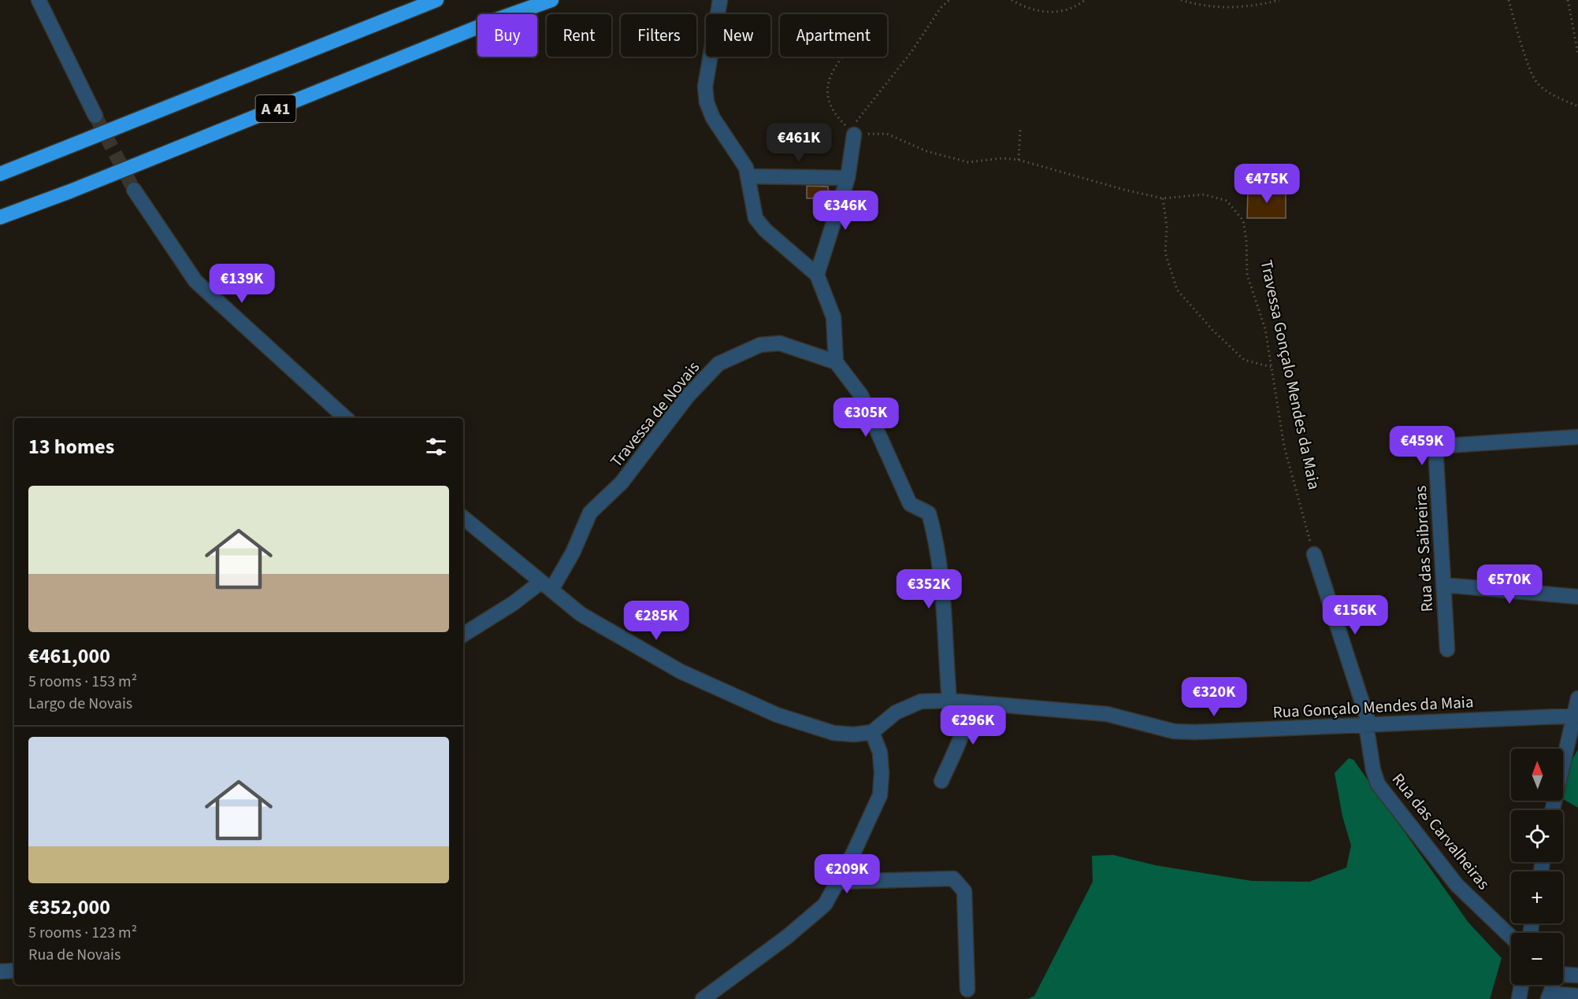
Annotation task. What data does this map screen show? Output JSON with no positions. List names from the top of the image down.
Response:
{
  "streets": {
    "highway": ["A 41"],
    "street": [
      "Travessa de Novais",
      "Rua das Saibreiras",
      "Rua Gonçalo Mendes da Maia",
      "Rua das Carvalheiras"
    ],
    "path": ["Travessa Gonçalo Mendes da Maia"]
  },
  "crossings": [
    ["Rua Gonçalo Mendes da Maia", "Rua das Carvalheiras"]
  ],
  "north": "top",
  "page": {
    "chip": [
      "Buy",
      "Rent",
      "Filters",
      "New",
      "Apartment"
    ],
    "price": [
      "€461K",
      "€475K",
      "€346K",
      "€139K",
      "€305K",
      "€459K",
      "€570K",
      "€352K",
      "€156K",
      "€285K",
      "€320K",
      "€296K",
      "€209K"
    ],
    "heading": "13 homes",
    "list": [
      {
        "name": "€461,000",
        "note": "5 rooms · 153 m² · Largo de Novais"
      },
      {
        "name": "€352,000",
        "note": "5 rooms · 123 m² · Rua de Novais"
      }
    ],
    "map_buttons": ["+", "−"]
  }
}
